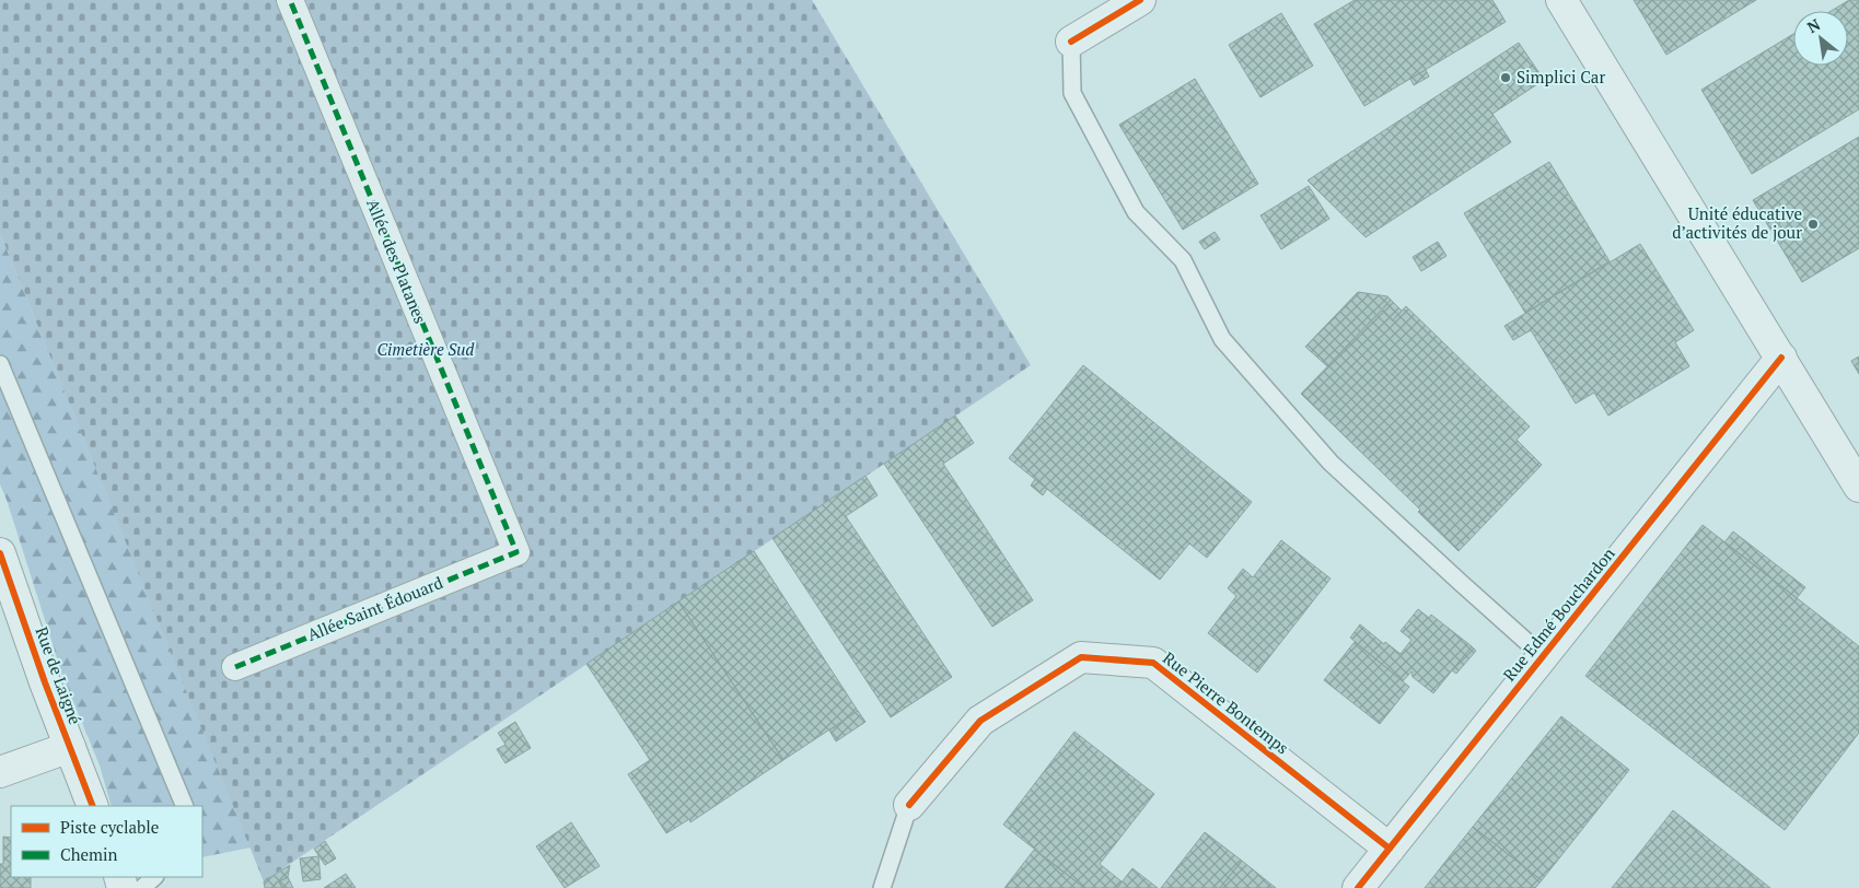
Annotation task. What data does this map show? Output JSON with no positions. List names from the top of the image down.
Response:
{
  "streets": {
    "street": [
      "Allée des Platanes",
      "Allée Saint Édouard",
      "Rue Edmé Bouchardon",
      "Rue de Laigné",
      "Rue Pierre Bontemps"
    ]
  },
  "crossings": [
    ["Allée des Platanes", "Allée Saint Édouard"],
    ["Rue Edmé Bouchardon", "Rue Pierre Bontemps"]
  ],
  "parks": ["Cimetière Sud"],
  "places": ["Simplici Car", "Unité éducative d’activités de jour"],
  "legend": ["Piste cyclable", "Chemin"],
  "north": "top left"
}
